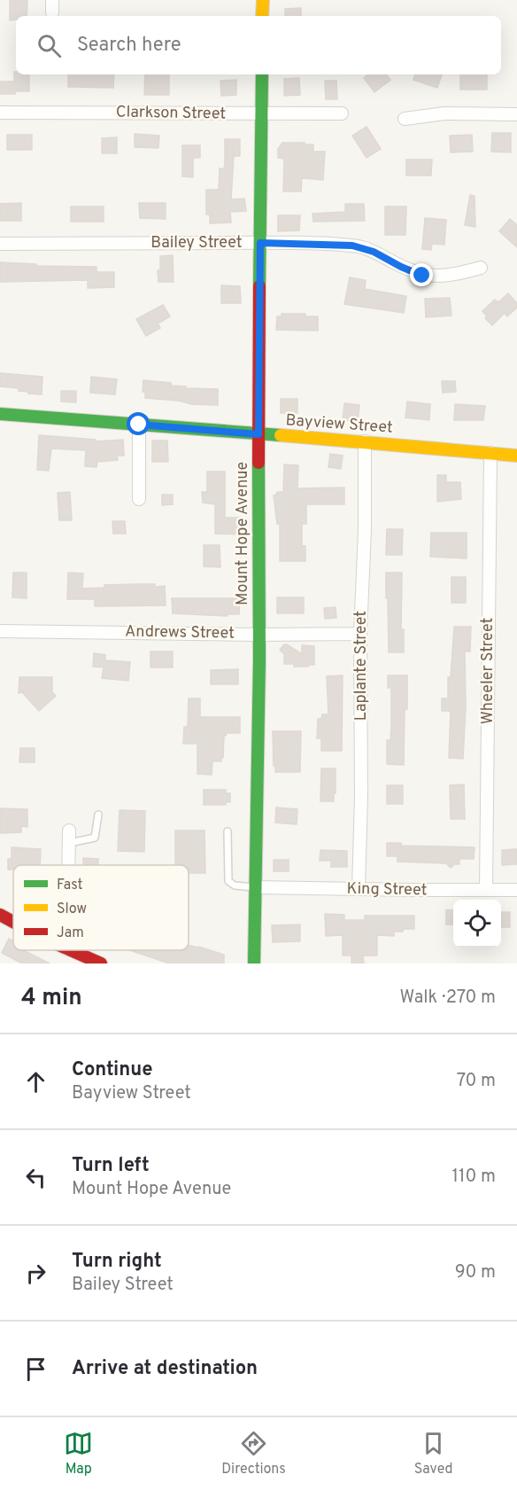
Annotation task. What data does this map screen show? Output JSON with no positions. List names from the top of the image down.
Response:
{
  "streets": {
    "main road": ["Bayview Street", "Mount Hope Avenue"],
    "street": [
      "Clarkson Street",
      "Bailey Street",
      "Andrews Street",
      "Laplante Street",
      "Wheeler Street",
      "King Street"
    ]
  },
  "crossings": [
    ["Clarkson Street", "Mount Hope Avenue"],
    ["Bailey Street", "Mount Hope Avenue"],
    ["Bayview Street", "Mount Hope Avenue"],
    ["Bayview Street", "Laplante Street"],
    ["Bayview Street", "Wheeler Street"],
    ["Mount Hope Avenue", "Andrews Street"],
    ["Mount Hope Avenue", "King Street"],
    ["Andrews Street", "Laplante Street"],
    ["Laplante Street", "King Street"],
    ["Wheeler Street", "King Street"]
  ],
  "legend": ["Fast", "Slow", "Jam"],
  "page": {
    "search": "Search here",
    "heading": ["4 min", "Walk · 270 m"],
    "list": [
      ["Continue", "Bayview Street", "70 m"],
      ["Turn left", "Mount Hope Avenue", "110 m"],
      ["Turn right", "Bailey Street", "90 m"],
      "Arrive at destination"
    ],
    "nav": ["Map", "Directions", "Saved"]
  }
}
